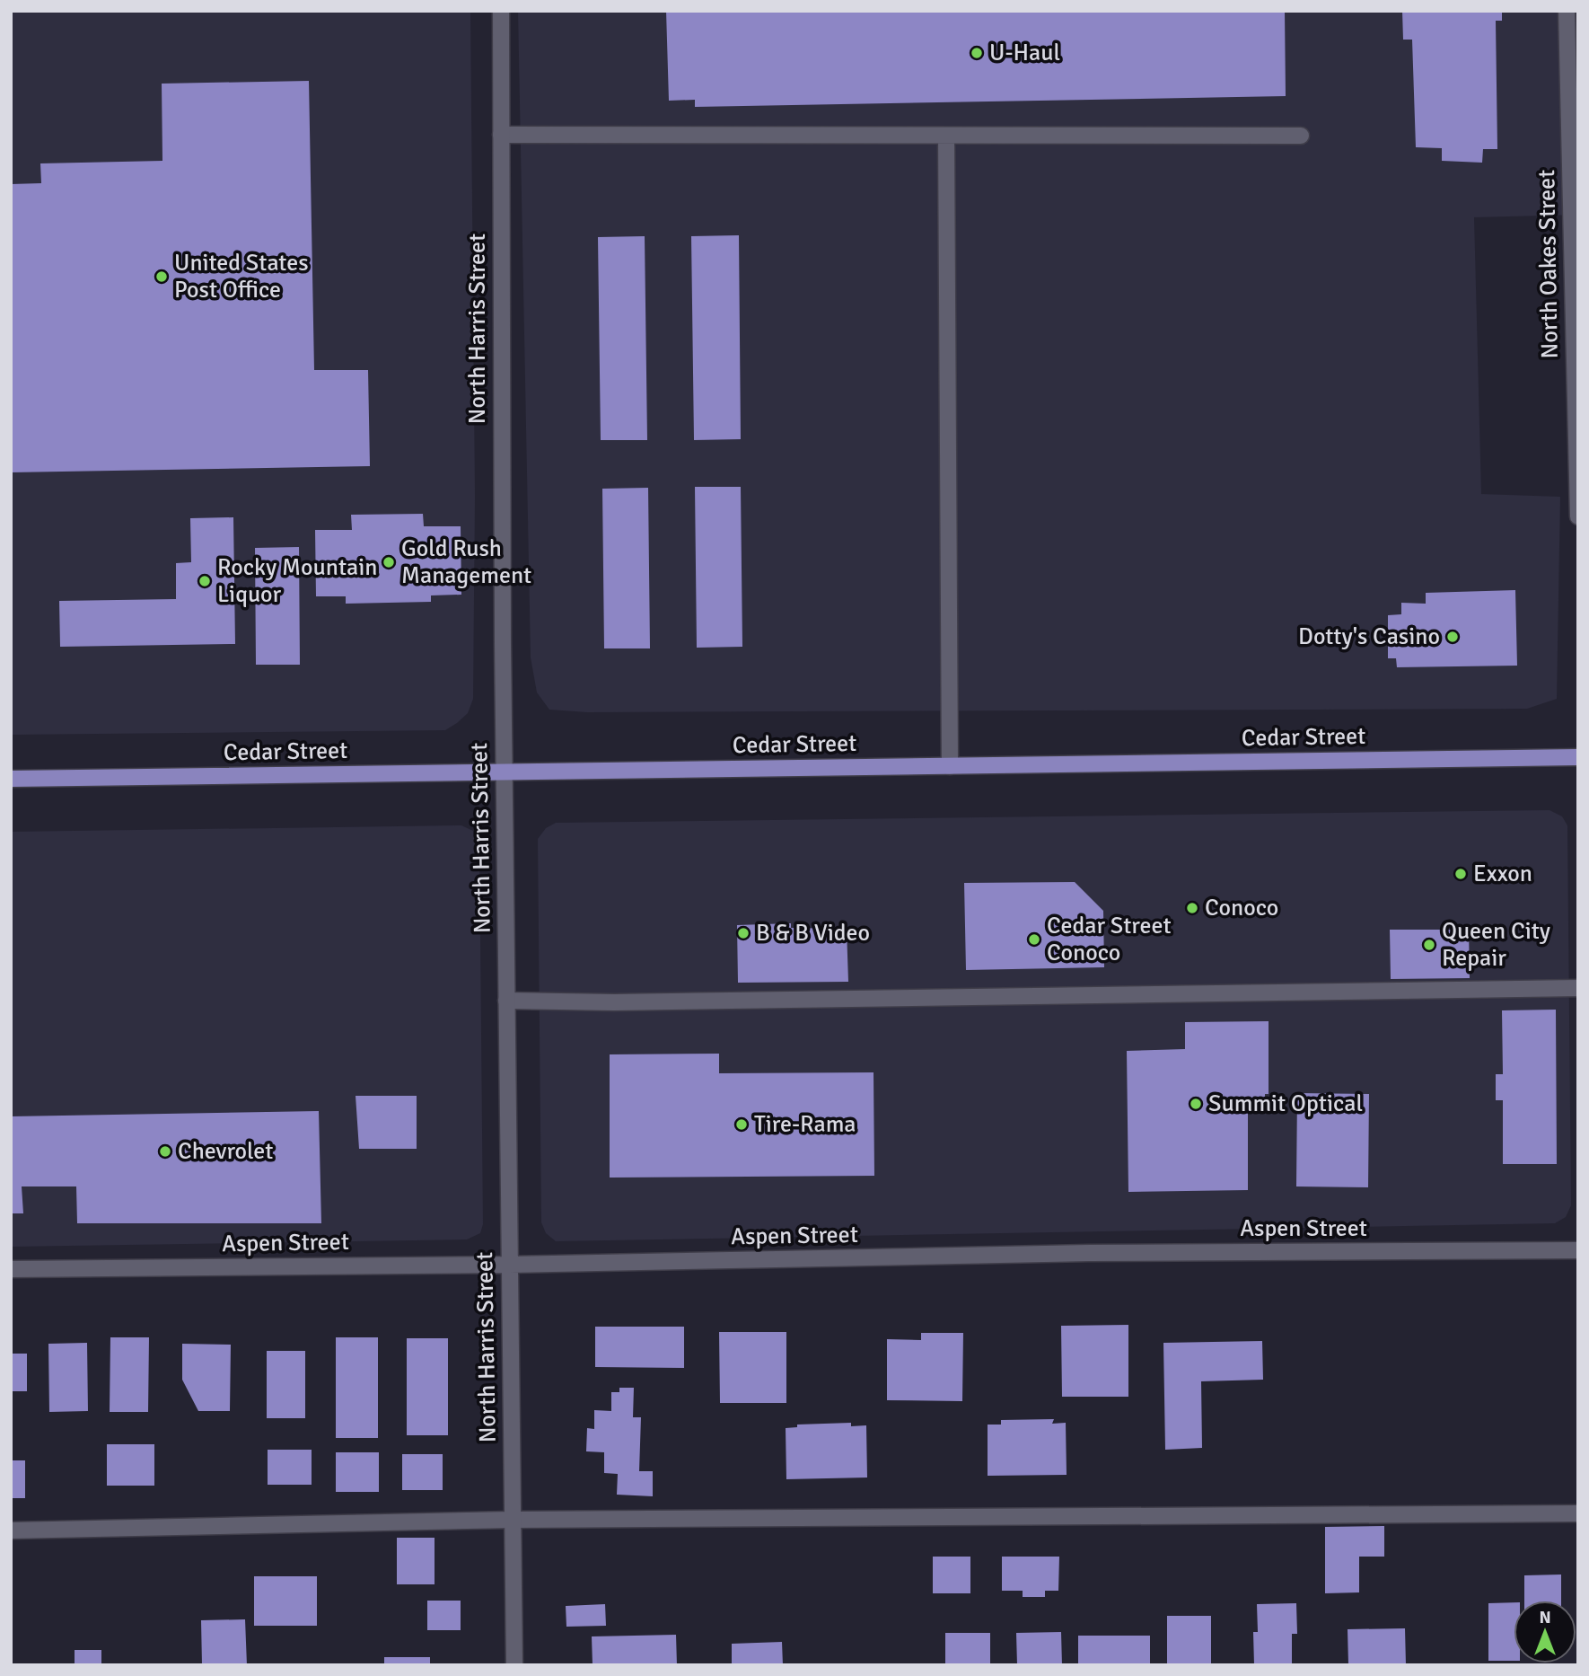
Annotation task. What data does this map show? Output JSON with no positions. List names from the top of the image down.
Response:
{
  "streets": {
    "main road": ["Cedar Street"],
    "street": ["North Oakes Street", "North Harris Street", "Aspen Street"]
  },
  "crossings": [
    ["North Harris Street", "Cedar Street"],
    ["North Harris Street", "Aspen Street"]
  ],
  "places": [
    "U-Haul",
    "United States Post Office",
    "Gold Rush Management",
    "Rocky Mountain Liquor",
    "Dotty's Casino",
    "Exxon",
    "Conoco",
    "B & B Video",
    "Cedar Street Conoco",
    "Queen City Repair",
    "Summit Optical",
    "Tire-Rama",
    "Chevrolet"
  ],
  "north": "top"
}
